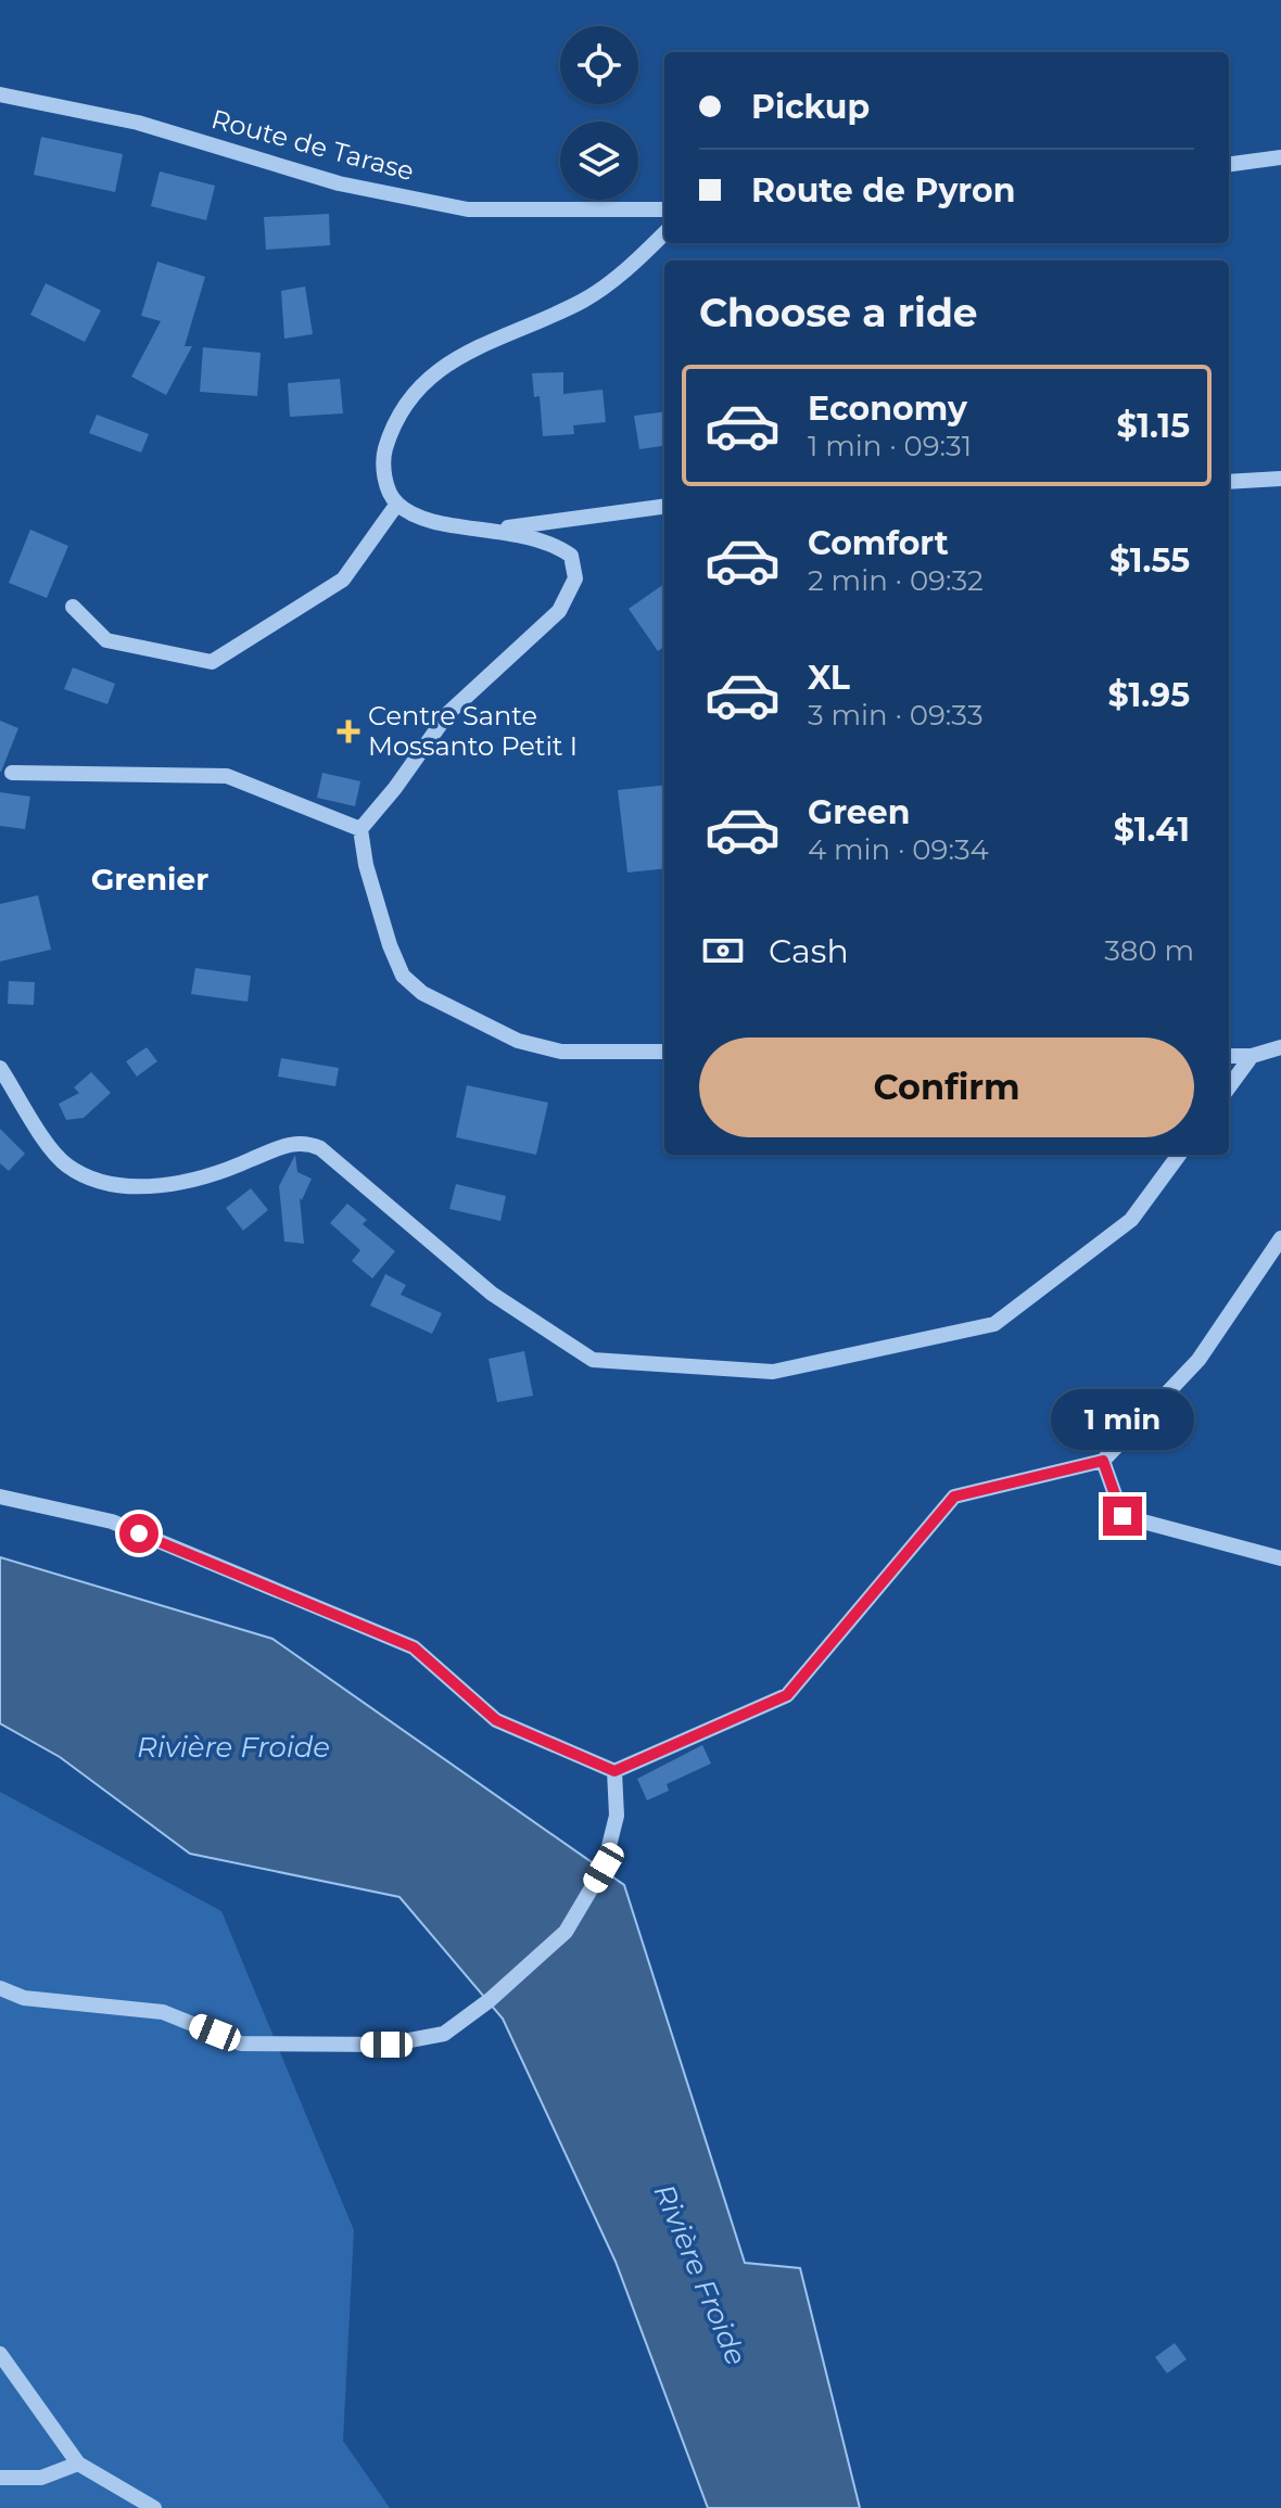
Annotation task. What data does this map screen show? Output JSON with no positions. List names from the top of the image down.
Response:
{
  "streets": {
    "street": ["Route de Tarase"]
  },
  "districts": ["Grenier"],
  "water": ["Rivière Froide"],
  "places": {
    "health": ["Centre Sante Mossanto Petit I"]
  },
  "page": {
    "banner": ["Pickup", "Route de Pyron"],
    "heading": "Choose a ride",
    "list": [
      {
        "name": "Economy",
        "note": "1 min · 09:31",
        "value": "$1.15"
      },
      {
        "name": "Comfort",
        "note": "2 min · 09:32",
        "value": "$1.55"
      },
      {
        "name": "XL",
        "note": "3 min · 09:33",
        "value": "$1.95"
      },
      {
        "name": "Green",
        "note": "4 min · 09:34",
        "value": "$1.41"
      }
    ],
    "pay": ["Cash", "380 m"],
    "buttons": "Confirm",
    "bubble": "1 min"
  }
}
